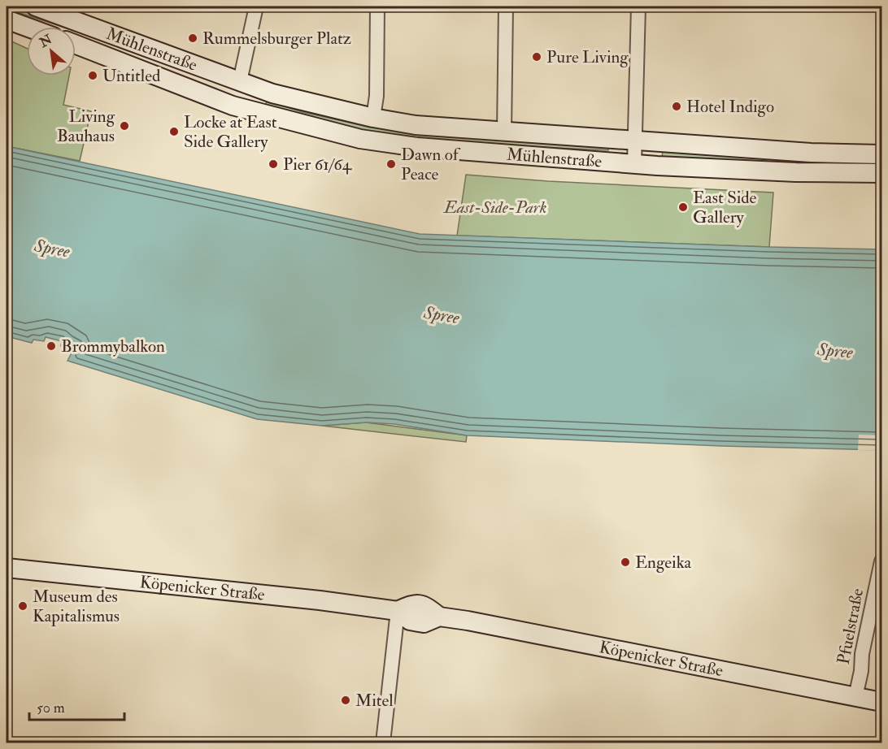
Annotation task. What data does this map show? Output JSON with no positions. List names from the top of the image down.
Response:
{
  "streets": {
    "main road": ["Mühlenstraße", "Köpenicker Straße"],
    "street": ["Pfuelstraße"]
  },
  "crossings": [
    ["Köpenicker Straße", "Pfuelstraße"]
  ],
  "water": ["Spree"],
  "parks": ["East-Side-Park"],
  "places": [
    "Rummelsburger Platz",
    "Pure Living",
    "Untitled",
    "Hotel Indigo",
    "Living Bauhaus",
    "Locke at East Side Gallery",
    "Pier 61/64",
    "Dawn of Peace",
    "East Side Gallery",
    "Brommybalkon",
    "Engeika",
    "Museum des Kapitalismus",
    "Mitel"
  ],
  "scale_bar": "50 m",
  "north": "top left"
}
